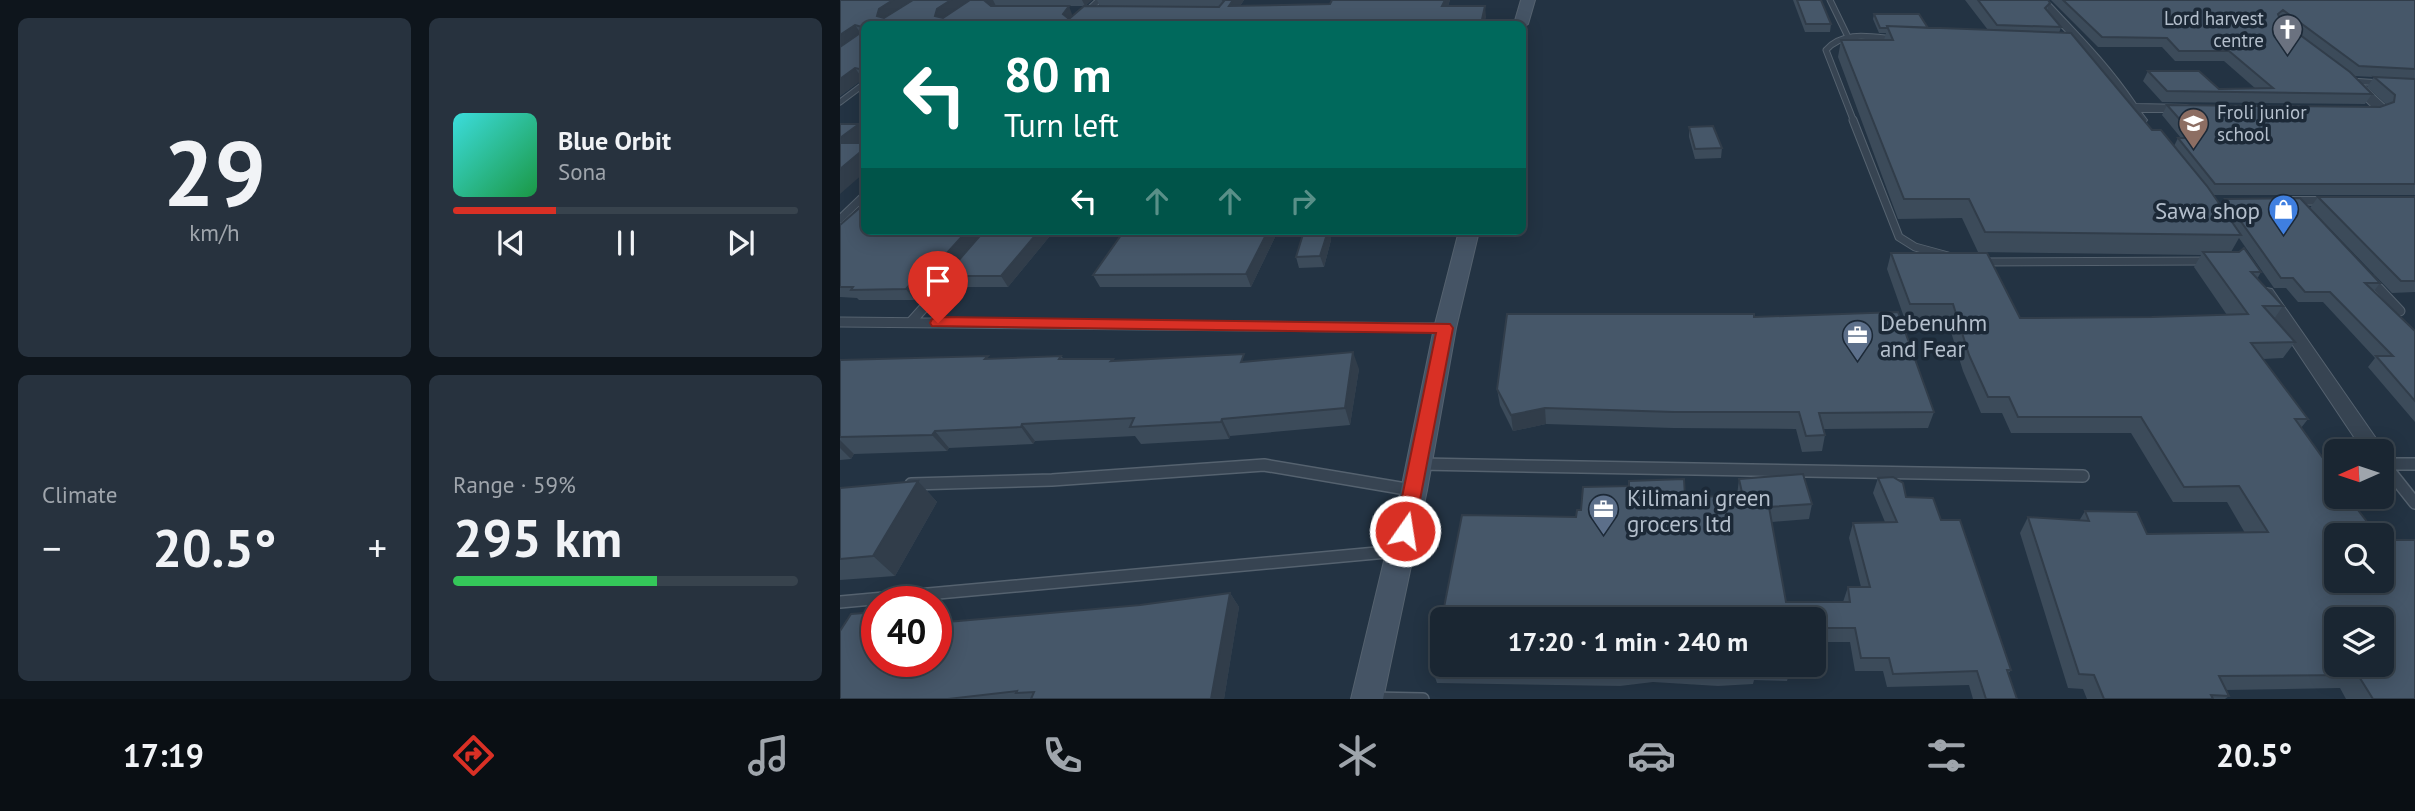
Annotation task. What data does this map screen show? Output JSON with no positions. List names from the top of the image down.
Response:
{
  "places": {
    "church": ["Lord harvest centre"],
    "school or university": ["Froli junior school"],
    "shop": ["Sawa shop"],
    "office": ["Debenuhm and Fear", "Kilimani green grocers ltd"]
  },
  "north": "left",
  "page": {
    "tile": [
      ["29", "km/h"],
      "Climate",
      ["Range · 59%", "295 km"]
    ],
    "turn": ["80 m", "Turn left"],
    "song": ["Blue Orbit", "Sona"],
    "heat": ["−", "20.5°", "+"],
    "limit": "40",
    "trip": "17:20 · 1 min · 240 m",
    "tabs": ["17:19", "20.5°"]
  }
}
